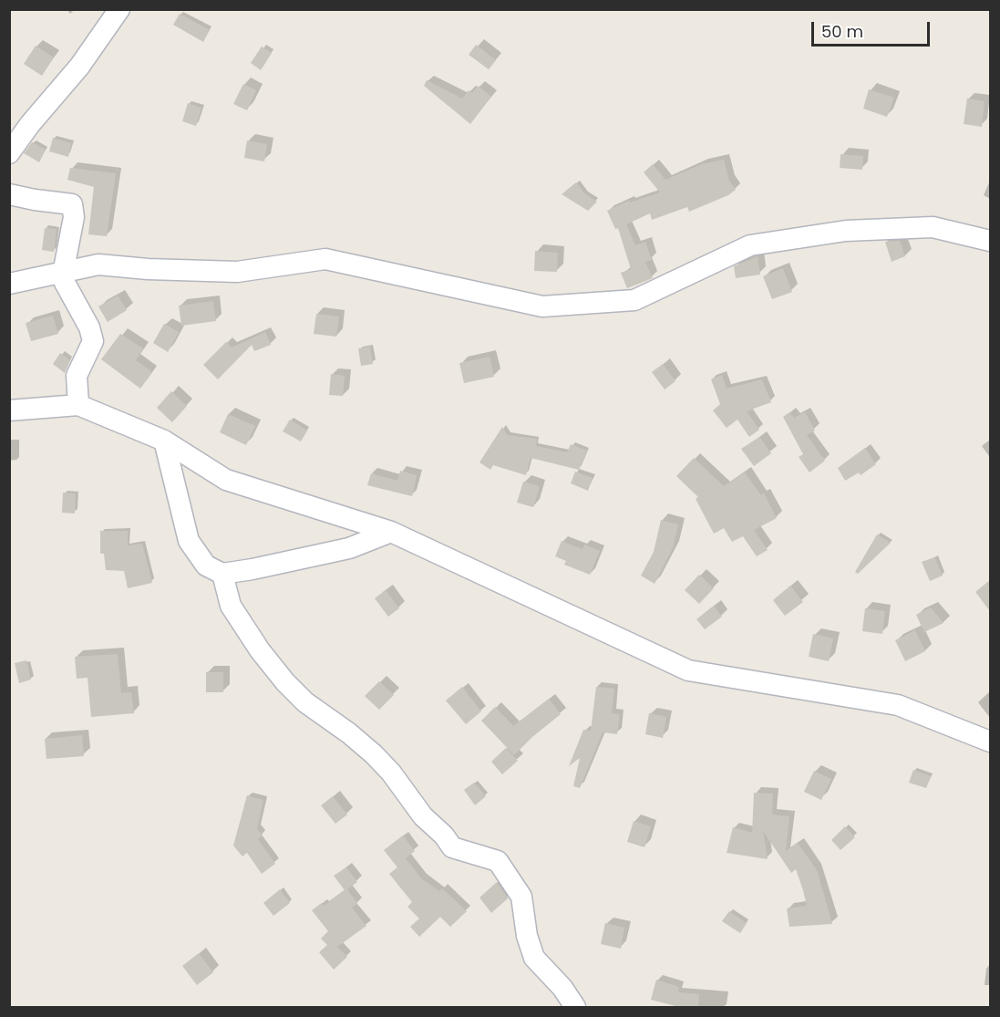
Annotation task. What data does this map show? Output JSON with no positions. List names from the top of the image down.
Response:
{
  "scale_bar": "50 m"
}
